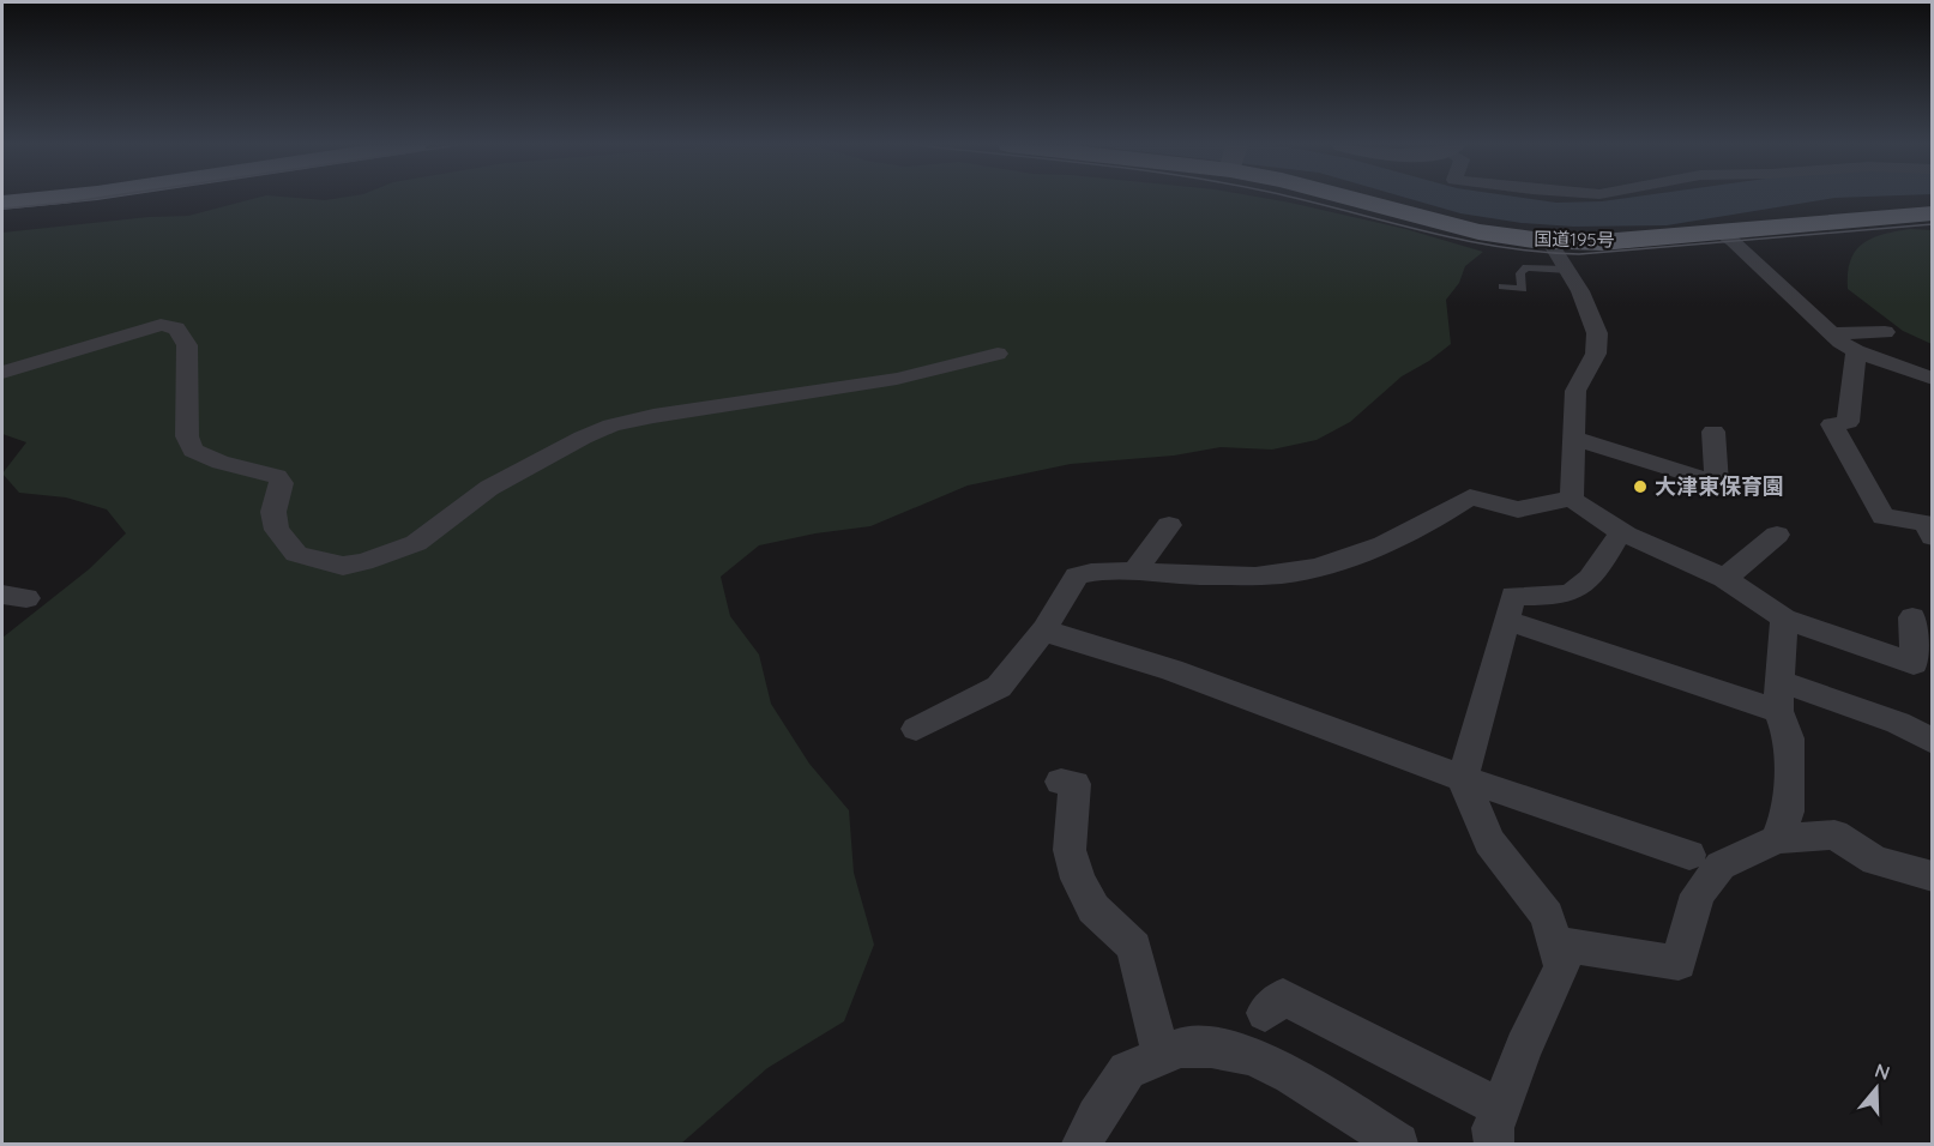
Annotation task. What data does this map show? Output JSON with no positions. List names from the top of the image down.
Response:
{
  "streets": {
    "highway": ["国道195号"]
  },
  "places": ["大津東保育園"],
  "north": "top"
}
